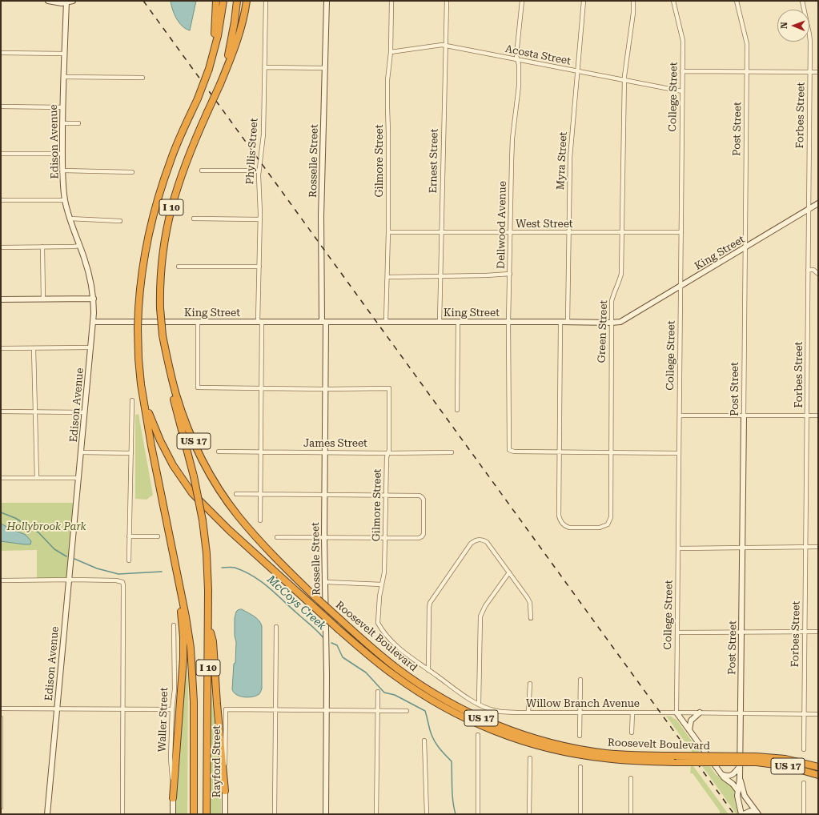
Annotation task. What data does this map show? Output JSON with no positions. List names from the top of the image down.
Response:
{
  "streets": {
    "highway": ["I 10", "US 17", "Roosevelt Boulevard"],
    "main road": [
      "Post Street",
      "Edison Avenue",
      "Rosselle Street",
      "King Street",
      "Waller Street",
      "Rayford Street"
    ],
    "street": [
      "Acosta Street",
      "College Street",
      "Forbes Street",
      "Phyllis Street",
      "Gilmore Street",
      "Ernest Street",
      "Myra Street",
      "West Street",
      "Dellwood Avenue",
      "Green Street",
      "James Street",
      "Willow Branch Avenue"
    ]
  },
  "crossings": [
    ["Acosta Street", "College Street"],
    ["Acosta Street", "Gilmore Street"],
    ["Acosta Street", "Ernest Street"],
    ["Acosta Street", "Myra Street"],
    ["Acosta Street", "Dellwood Avenue"],
    ["Acosta Street", "Green Street"],
    ["College Street", "West Street"],
    ["College Street", "King Street"],
    ["College Street", "Willow Branch Avenue"],
    ["Forbes Street", "King Street"],
    ["Forbes Street", "Willow Branch Avenue"],
    ["Post Street", "King Street"],
    ["Post Street", "Willow Branch Avenue"],
    ["Edison Avenue", "King Street"],
    ["Phyllis Street", "King Street"],
    ["Phyllis Street", "James Street"],
    ["Rosselle Street", "Gilmore Street"],
    ["Rosselle Street", "King Street"],
    ["Rosselle Street", "James Street"],
    ["Gilmore Street", "West Street"],
    ["Gilmore Street", "King Street"],
    ["Gilmore Street", "James Street"],
    ["Gilmore Street", "Willow Branch Avenue"],
    ["Ernest Street", "West Street"],
    ["Ernest Street", "King Street"],
    ["Myra Street", "West Street"],
    ["Myra Street", "King Street"],
    ["I 10", "Roosevelt Boulevard"],
    ["West Street", "Dellwood Avenue"],
    ["West Street", "Green Street"],
    ["Dellwood Avenue", "King Street"],
    ["Dellwood Avenue", "Green Street"],
    ["King Street", "Green Street"]
  ],
  "water": ["McCoys Creek"],
  "parks": ["Hollybrook Park"],
  "north": "left"
}
